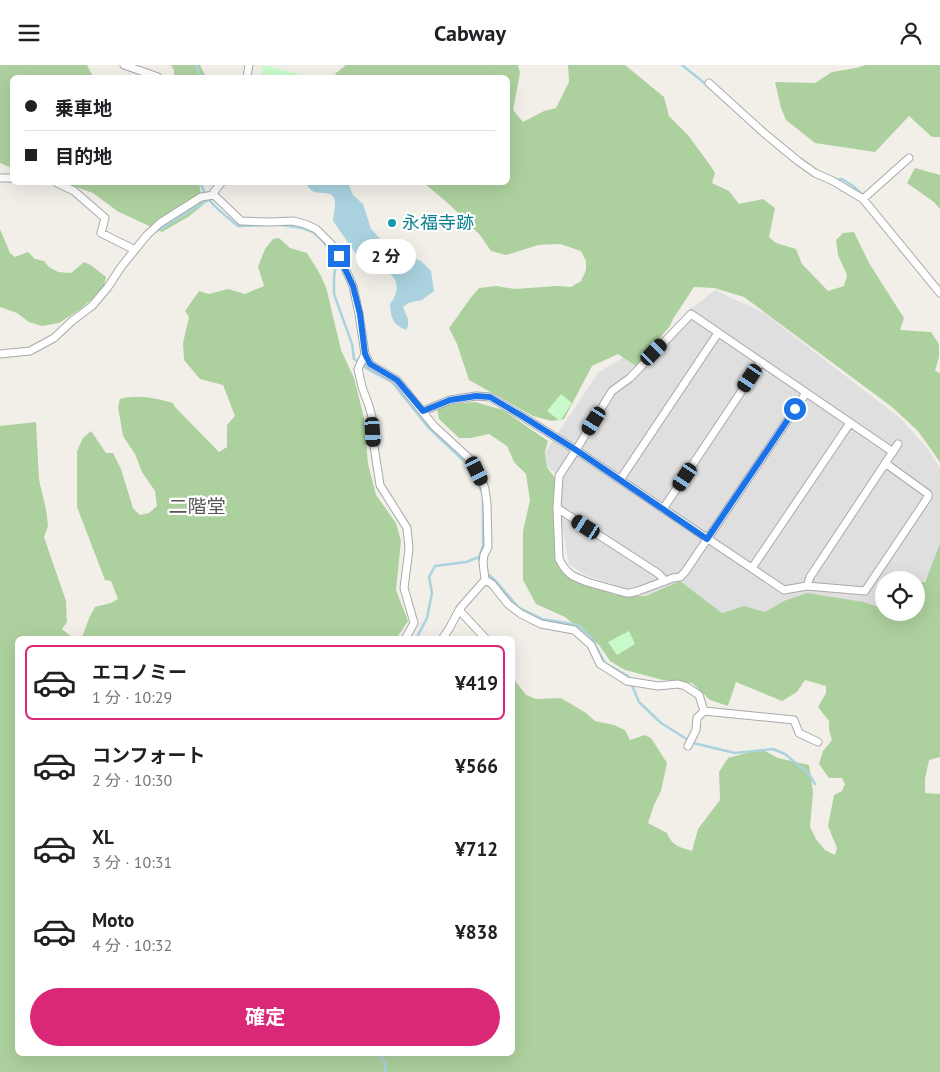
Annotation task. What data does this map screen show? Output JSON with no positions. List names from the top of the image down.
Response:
{
  "districts": ["二階堂"],
  "places": ["永福寺跡"],
  "page": {
    "header": "Cabway",
    "banner": ["乗車地", "目的地"],
    "bubble": "2 分",
    "list": [
      {
        "name": "エコノミー",
        "note": "1 分 · 10:29",
        "value": "¥419"
      },
      {
        "name": "コンフォート",
        "note": "2 分 · 10:30",
        "value": "¥566"
      },
      {
        "name": "XL",
        "note": "3 分 · 10:31",
        "value": "¥712"
      },
      {
        "name": "Moto",
        "note": "4 分 · 10:32",
        "value": "¥838"
      }
    ],
    "buttons": "確定"
  }
}
